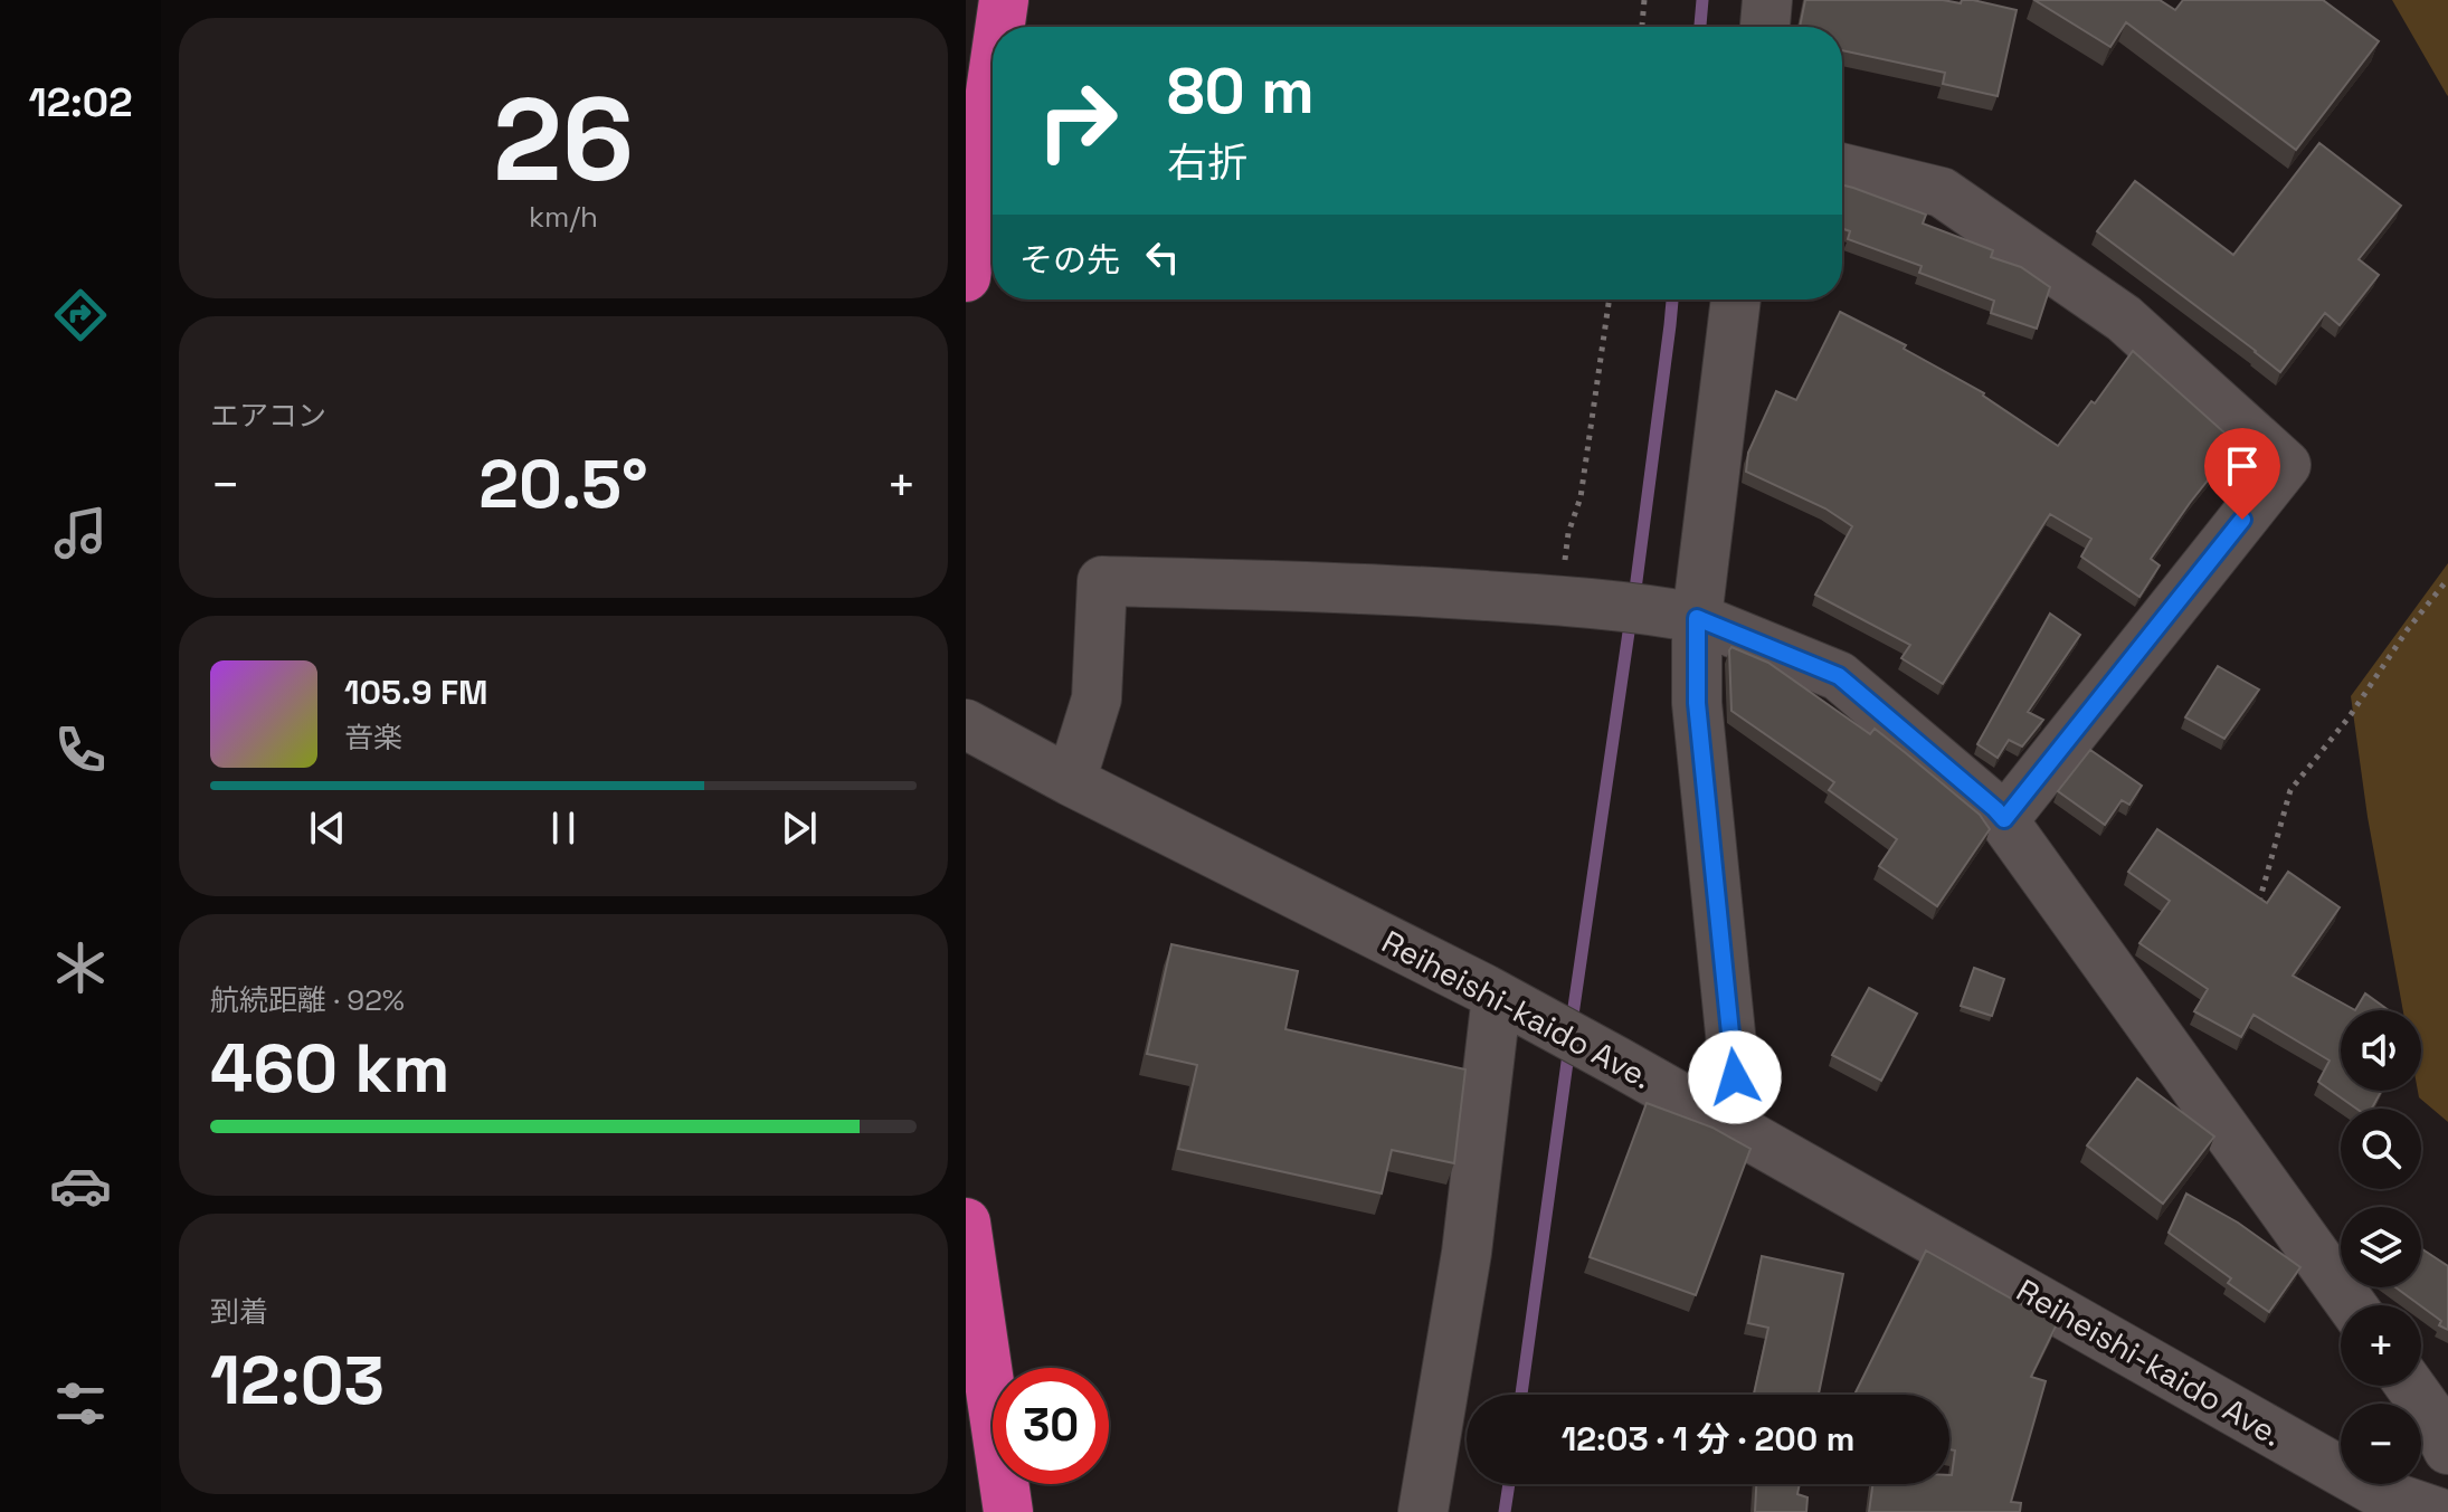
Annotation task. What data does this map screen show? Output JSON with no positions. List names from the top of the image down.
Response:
{
  "streets": {
    "street": ["Reiheishi-kaido Ave."]
  },
  "page": {
    "tabs": "12:02",
    "tile": [
      ["26", "km/h"],
      "エアコン",
      ["航続距離 · 92%", "460 km"],
      ["到着", "12:03"]
    ],
    "turn": ["80 m", "右折"],
    "then": "その先",
    "heat": ["−", "20.5°", "+"],
    "song": ["105.9 FM", "音楽"],
    "map_buttons": ["+", "−"],
    "limit": "30",
    "trip": "12:03 · 1 分 · 200 m"
  }
}
